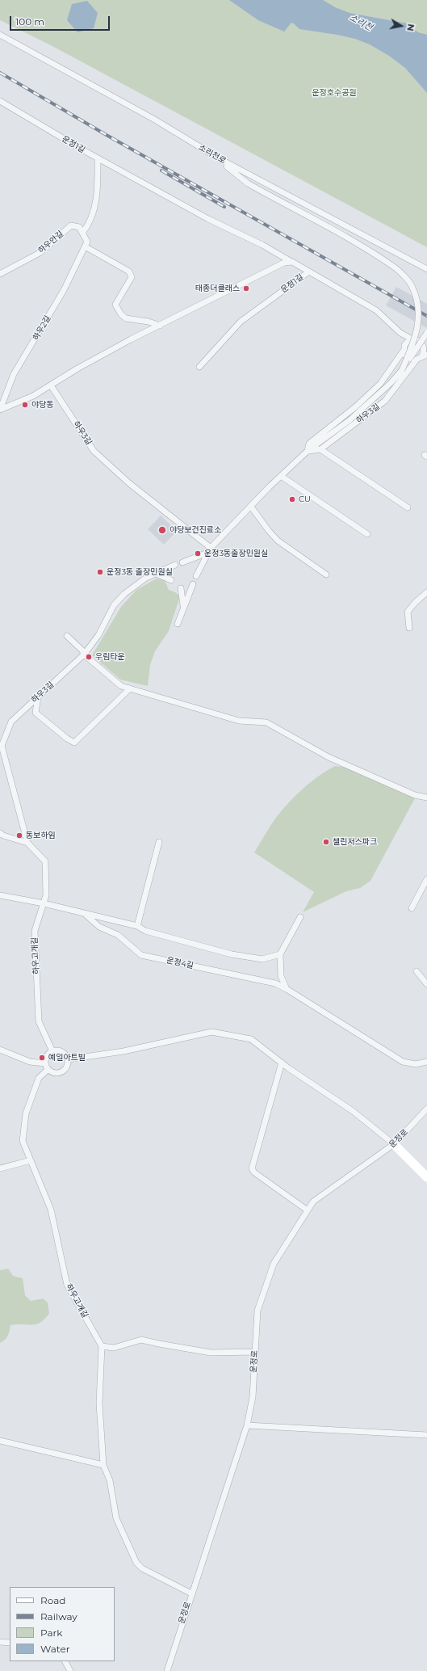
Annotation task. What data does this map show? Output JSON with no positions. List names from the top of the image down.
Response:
{
  "streets": {
    "street": [
      "운정1길",
      "소리천로",
      "하우안길",
      "하우2길",
      "하우3길",
      "하우고개길",
      "운정4길",
      "운정로"
    ]
  },
  "crossings": [
    ["운정1길", "하우2길"],
    ["운정1길", "하우3길"],
    ["하우2길", "하우3길"],
    ["하우3길", "하우고개길"]
  ],
  "water": ["소리천"],
  "parks": ["운정호수공원"],
  "places": [
    "태종더클래스",
    "야당동",
    "CU",
    "야당보건진료소",
    "운정3동출장민원실",
    "운정3동 출장민원실",
    "우림타운",
    "동보하임",
    "챌린저스파크",
    "예일아트빌"
  ],
  "legend": [
    "Road",
    "Railway",
    "Park",
    "Water"
  ],
  "scale_bar": "100 m",
  "north": "right"
}
